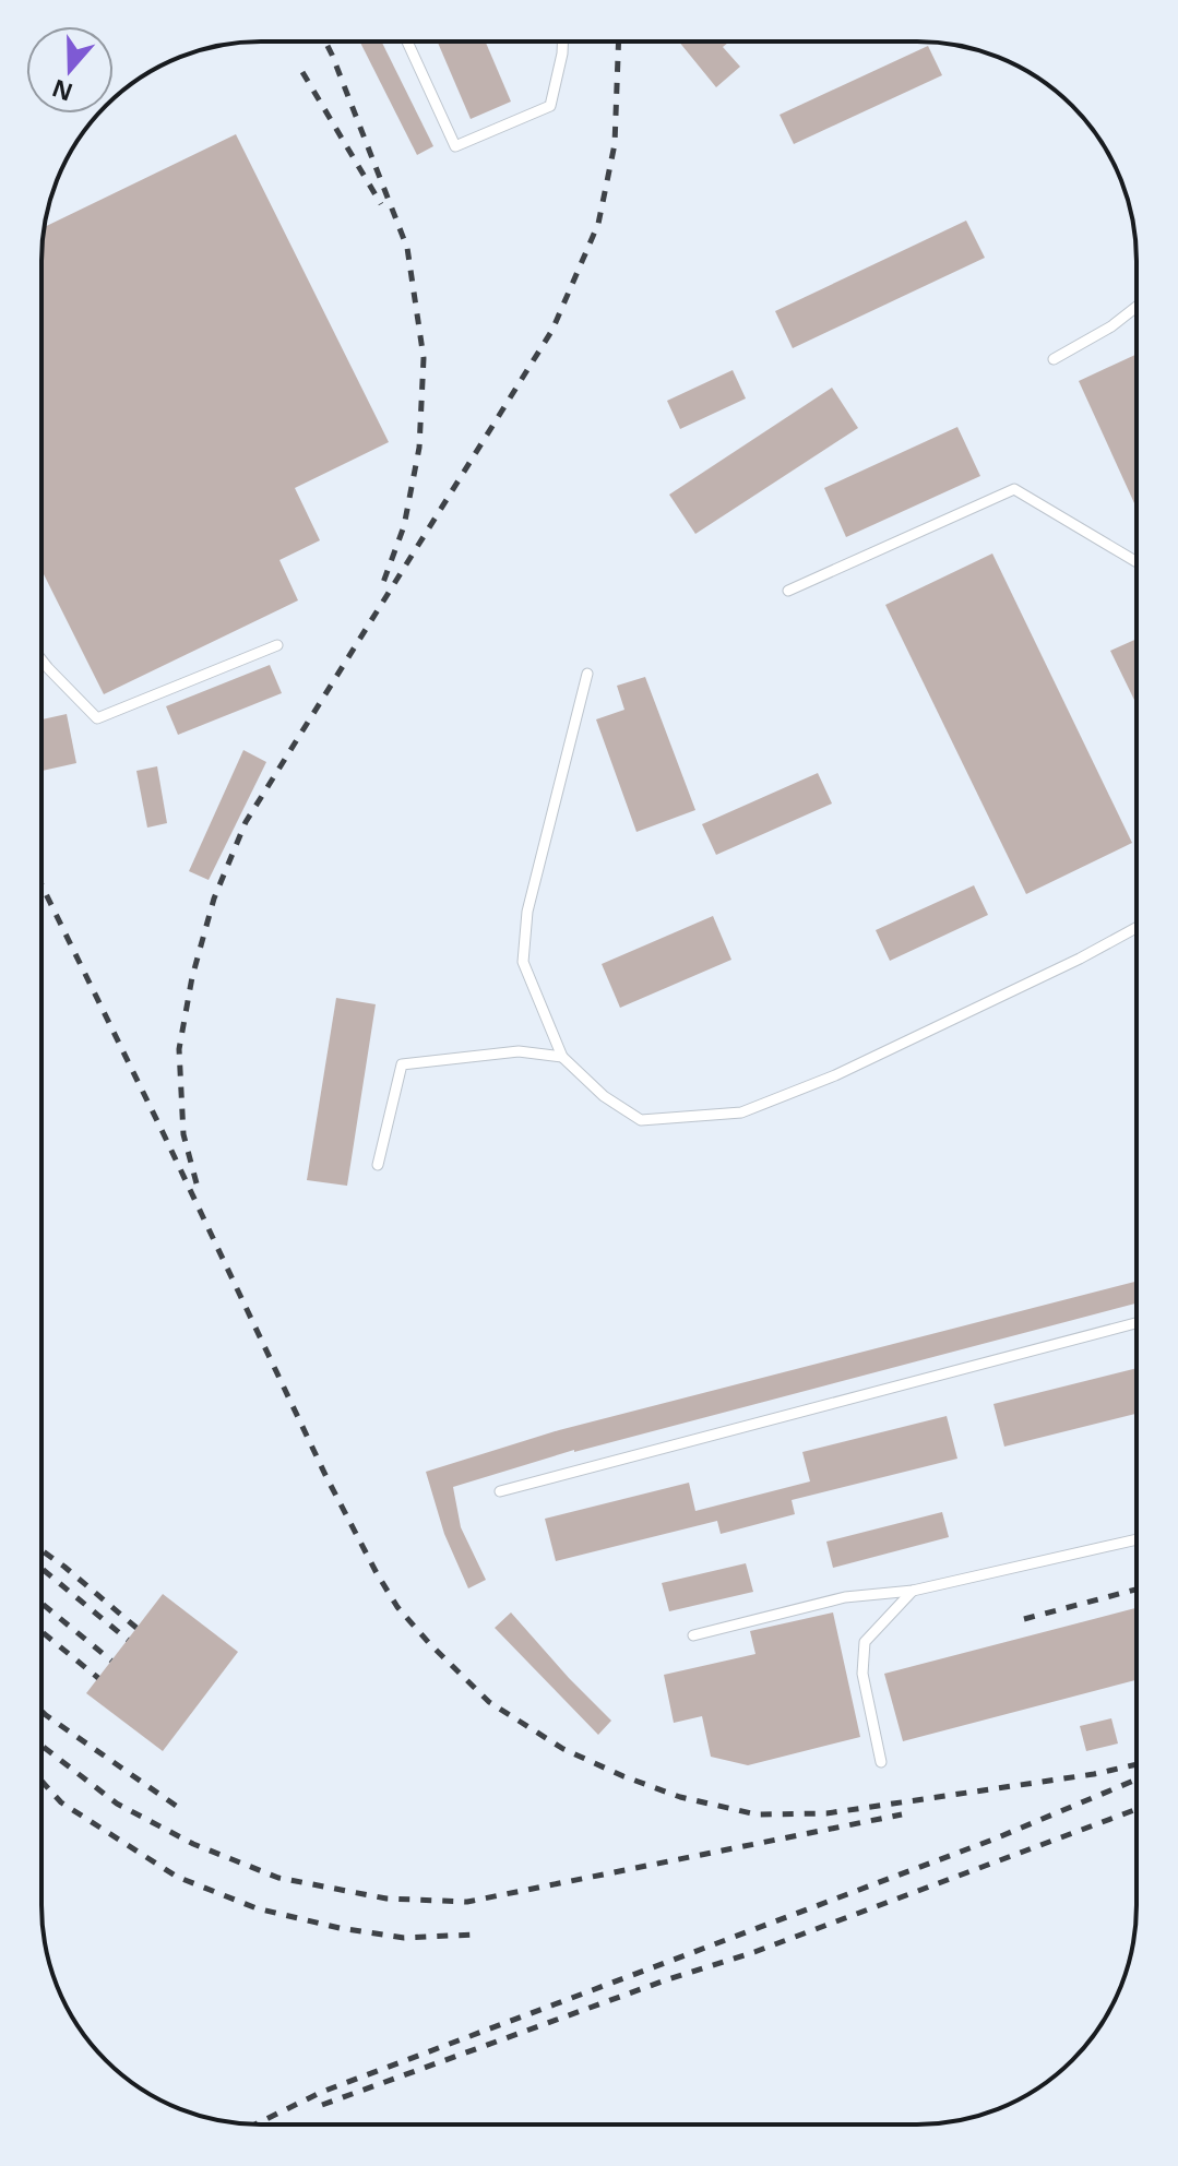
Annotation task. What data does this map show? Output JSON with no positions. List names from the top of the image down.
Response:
{
  "north": "bottom"
}
